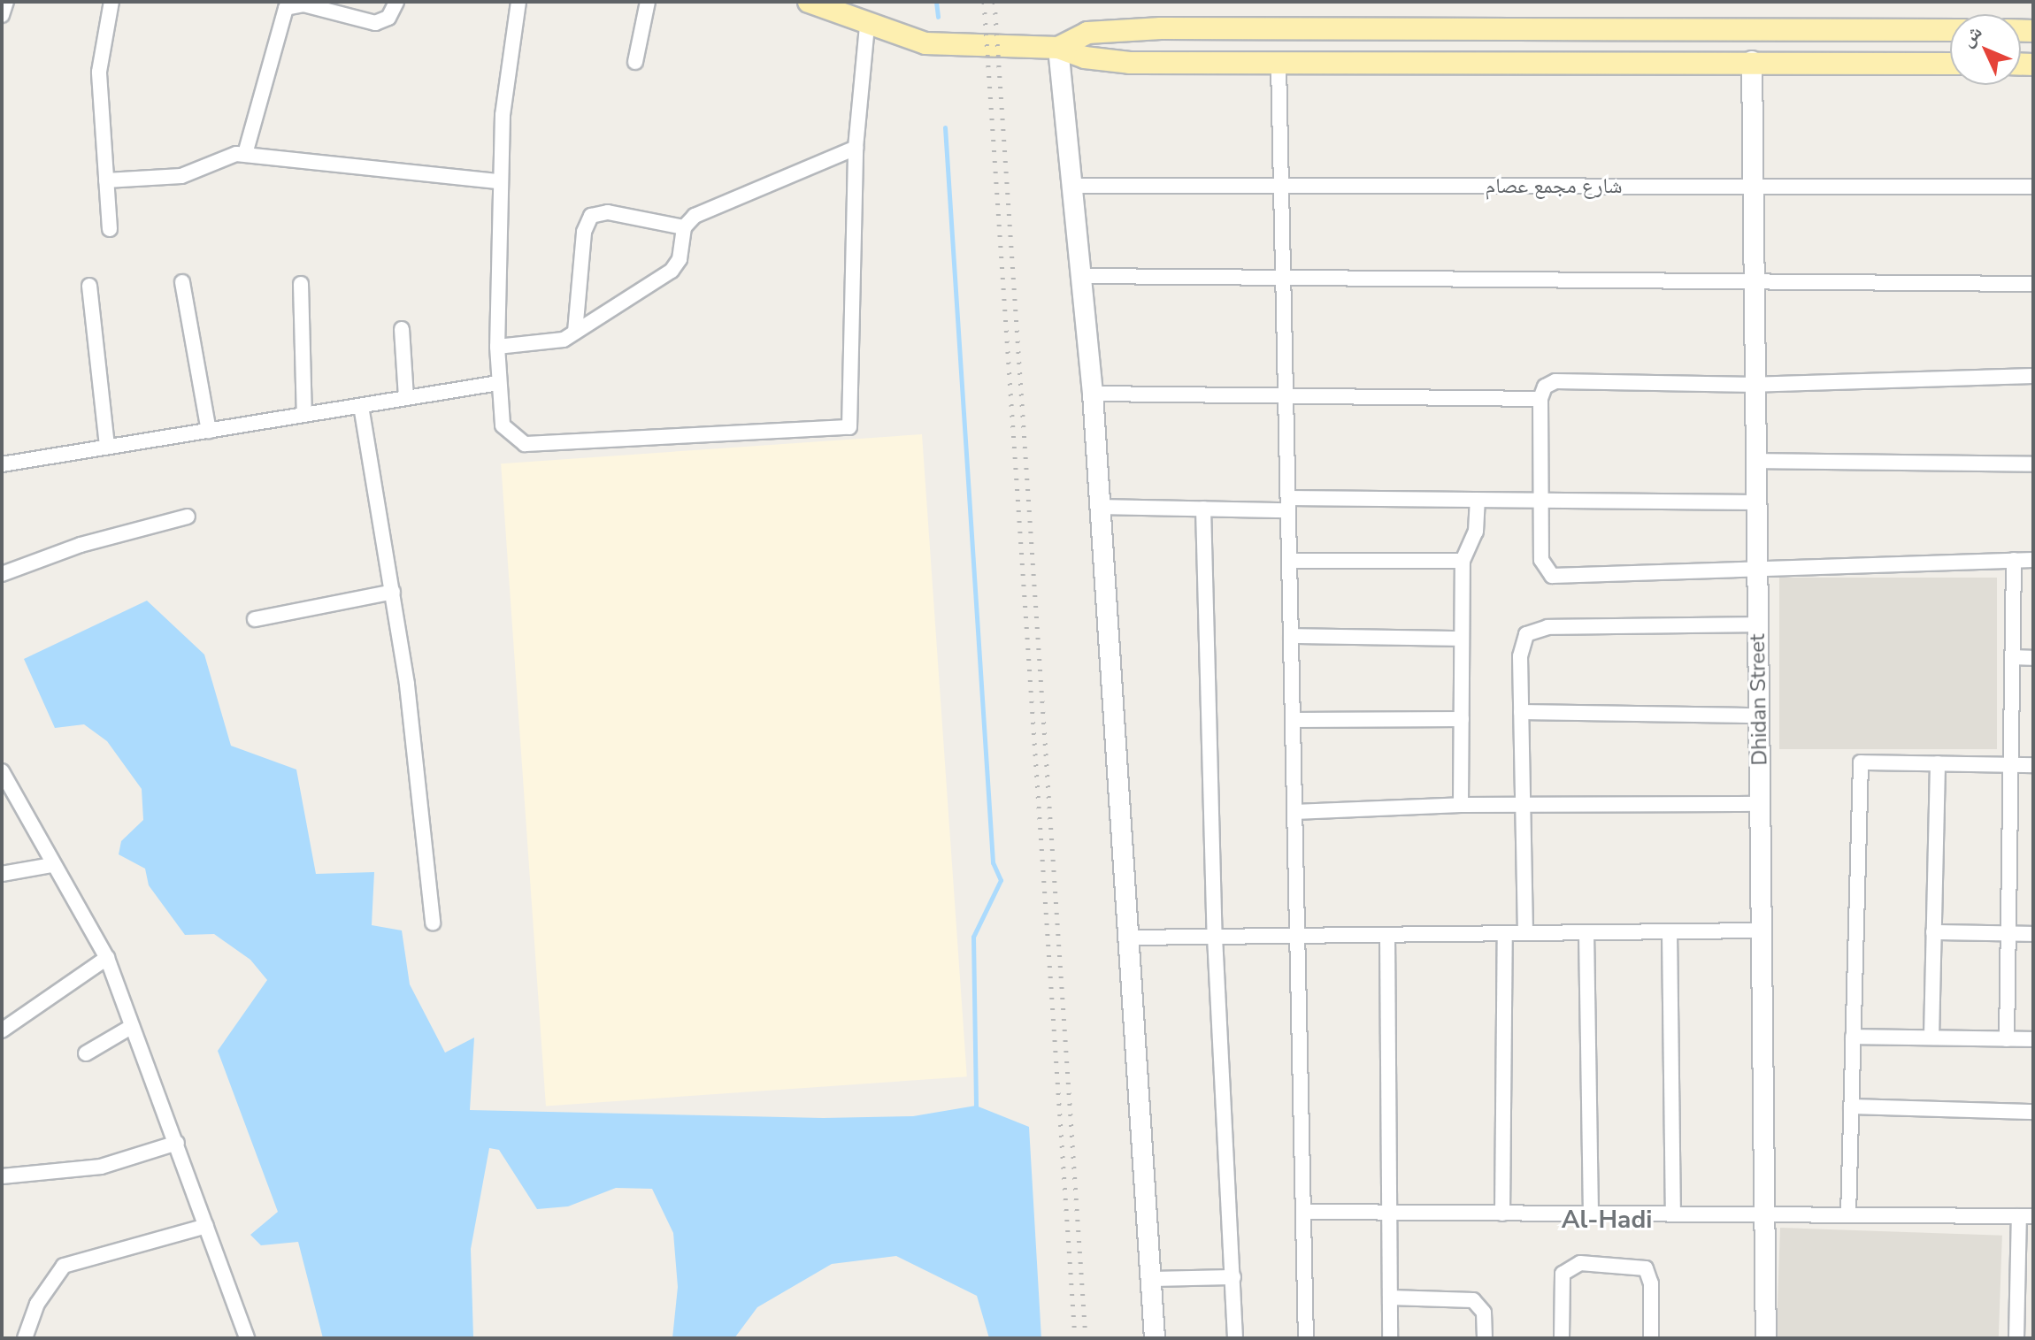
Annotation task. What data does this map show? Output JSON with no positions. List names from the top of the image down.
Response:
{
  "streets": {
    "street": ["شارع مجمع عصام", "Dhidan Street"]
  },
  "crossings": [
    ["شارع مجمع عصام", "Dhidan Street"]
  ],
  "districts": ["Al-Hadi"],
  "north": "top left"
}
